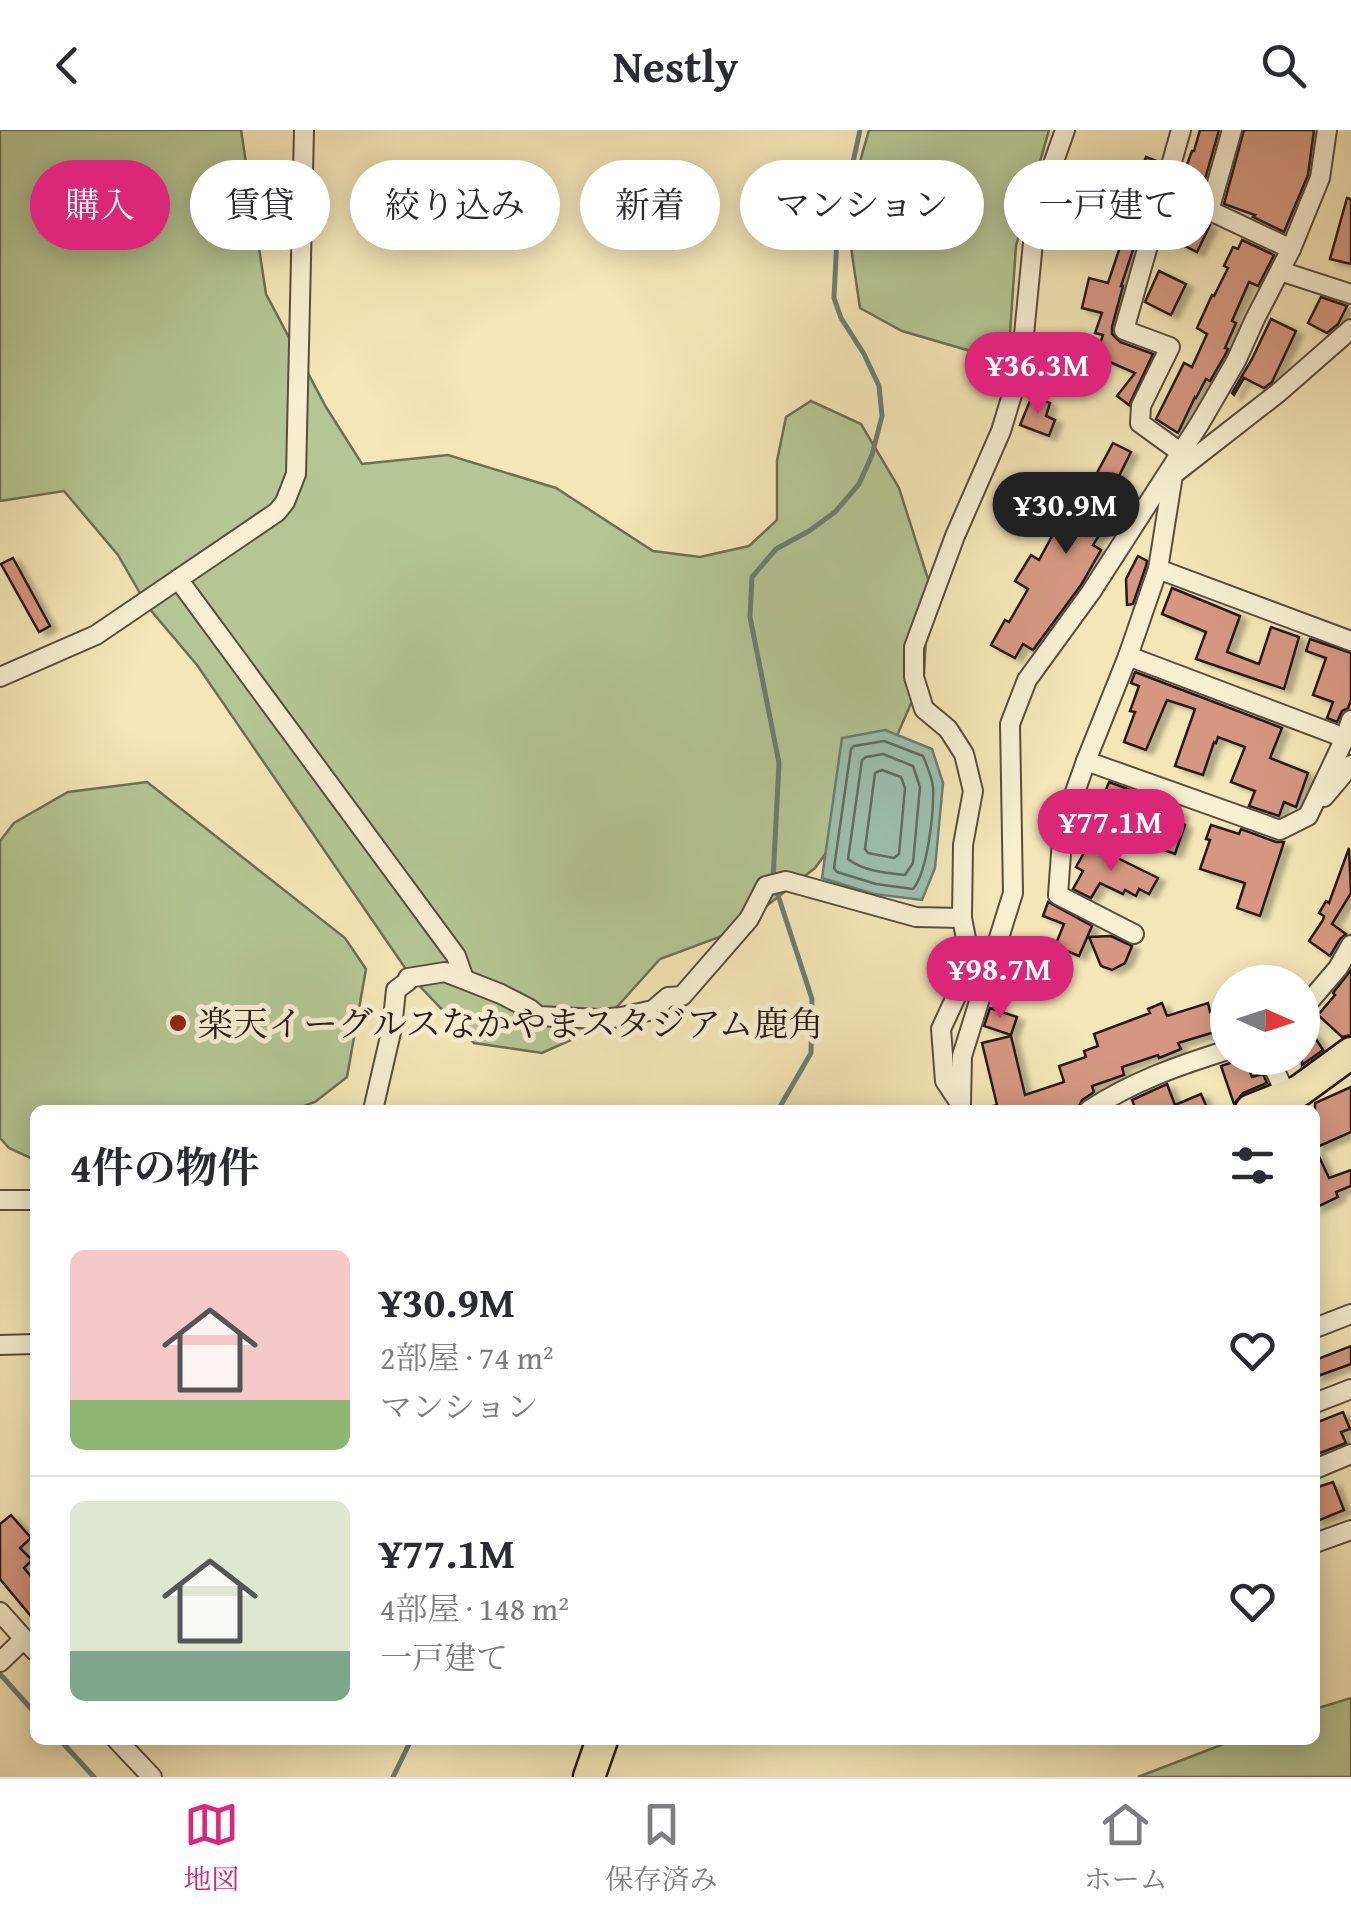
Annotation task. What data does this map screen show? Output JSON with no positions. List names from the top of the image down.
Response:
{
  "places": ["楽天イーグルスなかやまスタジアム鹿角"],
  "north": "right",
  "page": {
    "header": "Nestly",
    "chip": [
      "購入",
      "賃貸",
      "絞り込み",
      "新着",
      "マンション",
      "一戸建て"
    ],
    "price": [
      "¥36.3M",
      "¥30.9M",
      "¥77.1M",
      "¥98.7M"
    ],
    "heading": "4件の物件",
    "list": [
      {
        "name": "¥30.9M",
        "note": "2部屋 · 74 m² · マンション"
      },
      {
        "name": "¥77.1M",
        "note": "4部屋 · 148 m² · 一戸建て"
      }
    ],
    "tabs": ["地図", "保存済み", "ホーム"]
  }
}
